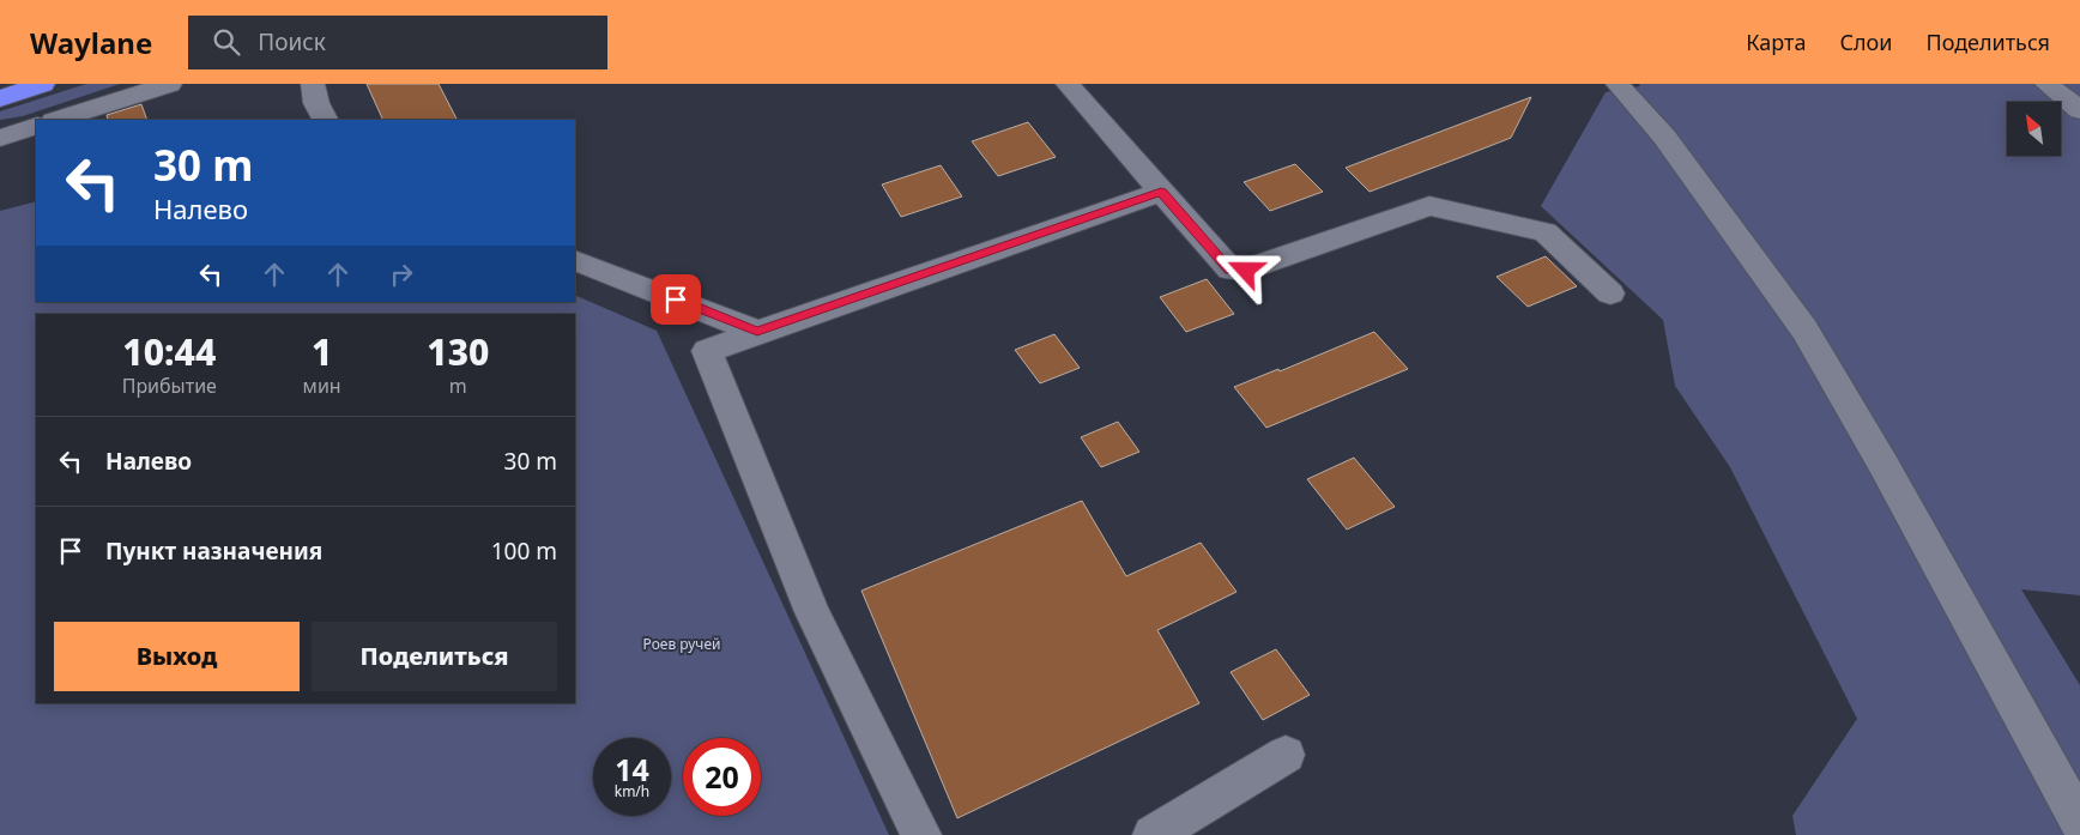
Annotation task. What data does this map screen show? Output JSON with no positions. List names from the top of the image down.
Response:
{
  "parks": ["Роев ручей"],
  "north": "top left",
  "page": {
    "header": "Waylane",
    "search": "Поиск",
    "nav": ["Карта", "Слои", "Поделиться"],
    "turn": ["30 m", "Налево"],
    "eta": [
      "10:44",
      "Прибытие",
      "1",
      "мин",
      "130",
      "m"
    ],
    "list": [
      {
        "name": "Налево",
        "value": "30 m"
      },
      {
        "name": "Пункт назначения",
        "value": "100 m"
      }
    ],
    "buttons": ["Выход", "Поделиться"],
    "speed": "14 km/h",
    "limit": "20"
  }
}
